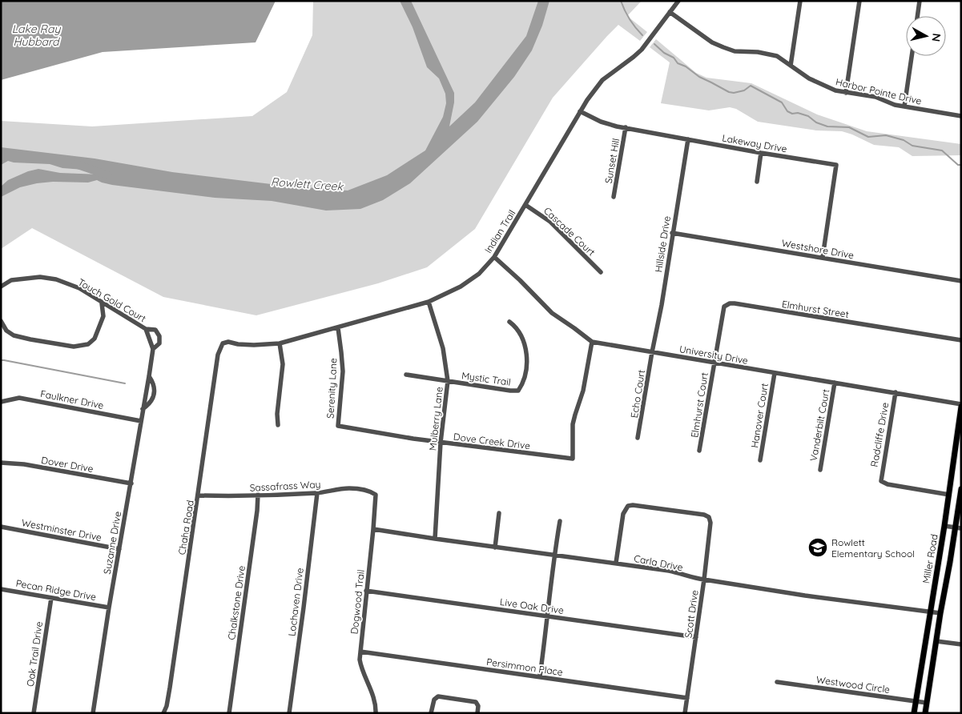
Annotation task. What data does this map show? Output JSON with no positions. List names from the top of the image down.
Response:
{
  "streets": {
    "main road": ["Miller Road"],
    "street": [
      "Harbor Pointe Drive",
      "Lakeway Drive",
      "Sunset Hill",
      "Indian Trail",
      "Cascade Court",
      "Hillside Drive",
      "Westshore Drive",
      "Touch Gold Court",
      "Elmhurst Street",
      "University Drive",
      "Mystic Trail",
      "Serenity Lane",
      "Echo Court",
      "Faulkner Drive",
      "Elmhurst Court",
      "Hanover Court",
      "Mulberry Lane",
      "Vanderbilt Court",
      "Radcliffe Drive",
      "Dove Creek Drive",
      "Dover Drive",
      "Sassafrass Way",
      "Chaha Road",
      "Westminster Drive",
      "Suzanne Drive",
      "Carla Drive",
      "Pecan Ridge Drive",
      "Lochaven Drive",
      "Dogwood Trail",
      "Chalkstone Drive",
      "Live Oak Drive",
      "Scott Drive",
      "Oak Trail Drive",
      "Persimmon Place",
      "Westwood Circle"
    ]
  },
  "crossings": [
    ["Harbor Pointe Drive", "Indian Trail"],
    ["Lakeway Drive", "Sunset Hill"],
    ["Lakeway Drive", "Indian Trail"],
    ["Lakeway Drive", "Hillside Drive"],
    ["Lakeway Drive", "Westshore Drive"],
    ["Indian Trail", "Cascade Court"],
    ["Indian Trail", "University Drive"],
    ["Indian Trail", "Serenity Lane"],
    ["Indian Trail", "Mulberry Lane"],
    ["Indian Trail", "Chaha Road"],
    ["Hillside Drive", "Westshore Drive"],
    ["Hillside Drive", "University Drive"],
    ["Hillside Drive", "Echo Court"],
    ["Touch Gold Court", "Suzanne Drive"],
    ["Elmhurst Street", "University Drive"],
    ["Elmhurst Street", "Elmhurst Court"],
    ["University Drive", "Echo Court"],
    ["University Drive", "Elmhurst Court"],
    ["University Drive", "Hanover Court"],
    ["University Drive", "Vanderbilt Court"],
    ["University Drive", "Radcliffe Drive"],
    ["University Drive", "Dove Creek Drive"],
    ["University Drive", "Miller Road"],
    ["Mystic Trail", "Mulberry Lane"],
    ["Serenity Lane", "Dove Creek Drive"],
    ["Faulkner Drive", "Suzanne Drive"],
    ["Mulberry Lane", "Dove Creek Drive"],
    ["Mulberry Lane", "Carla Drive"],
    ["Radcliffe Drive", "Miller Road"],
    ["Dover Drive", "Suzanne Drive"],
    ["Sassafrass Way", "Chaha Road"],
    ["Sassafrass Way", "Lochaven Drive"],
    ["Sassafrass Way", "Dogwood Trail"],
    ["Sassafrass Way", "Chalkstone Drive"],
    ["Westminster Drive", "Suzanne Drive"],
    ["Suzanne Drive", "Pecan Ridge Drive"],
    ["Miller Road", "Carla Drive"],
    ["Miller Road", "Westwood Circle"],
    ["Carla Drive", "Dogwood Trail"],
    ["Carla Drive", "Scott Drive"],
    ["Pecan Ridge Drive", "Oak Trail Drive"],
    ["Dogwood Trail", "Live Oak Drive"],
    ["Dogwood Trail", "Persimmon Place"],
    ["Live Oak Drive", "Scott Drive"],
    ["Scott Drive", "Persimmon Place"]
  ],
  "water": ["Lake Ray Hubbard", "Rowlett Creek"],
  "places": {
    "school or university": ["Rowlett Elementary School"]
  },
  "north": "right"
}
